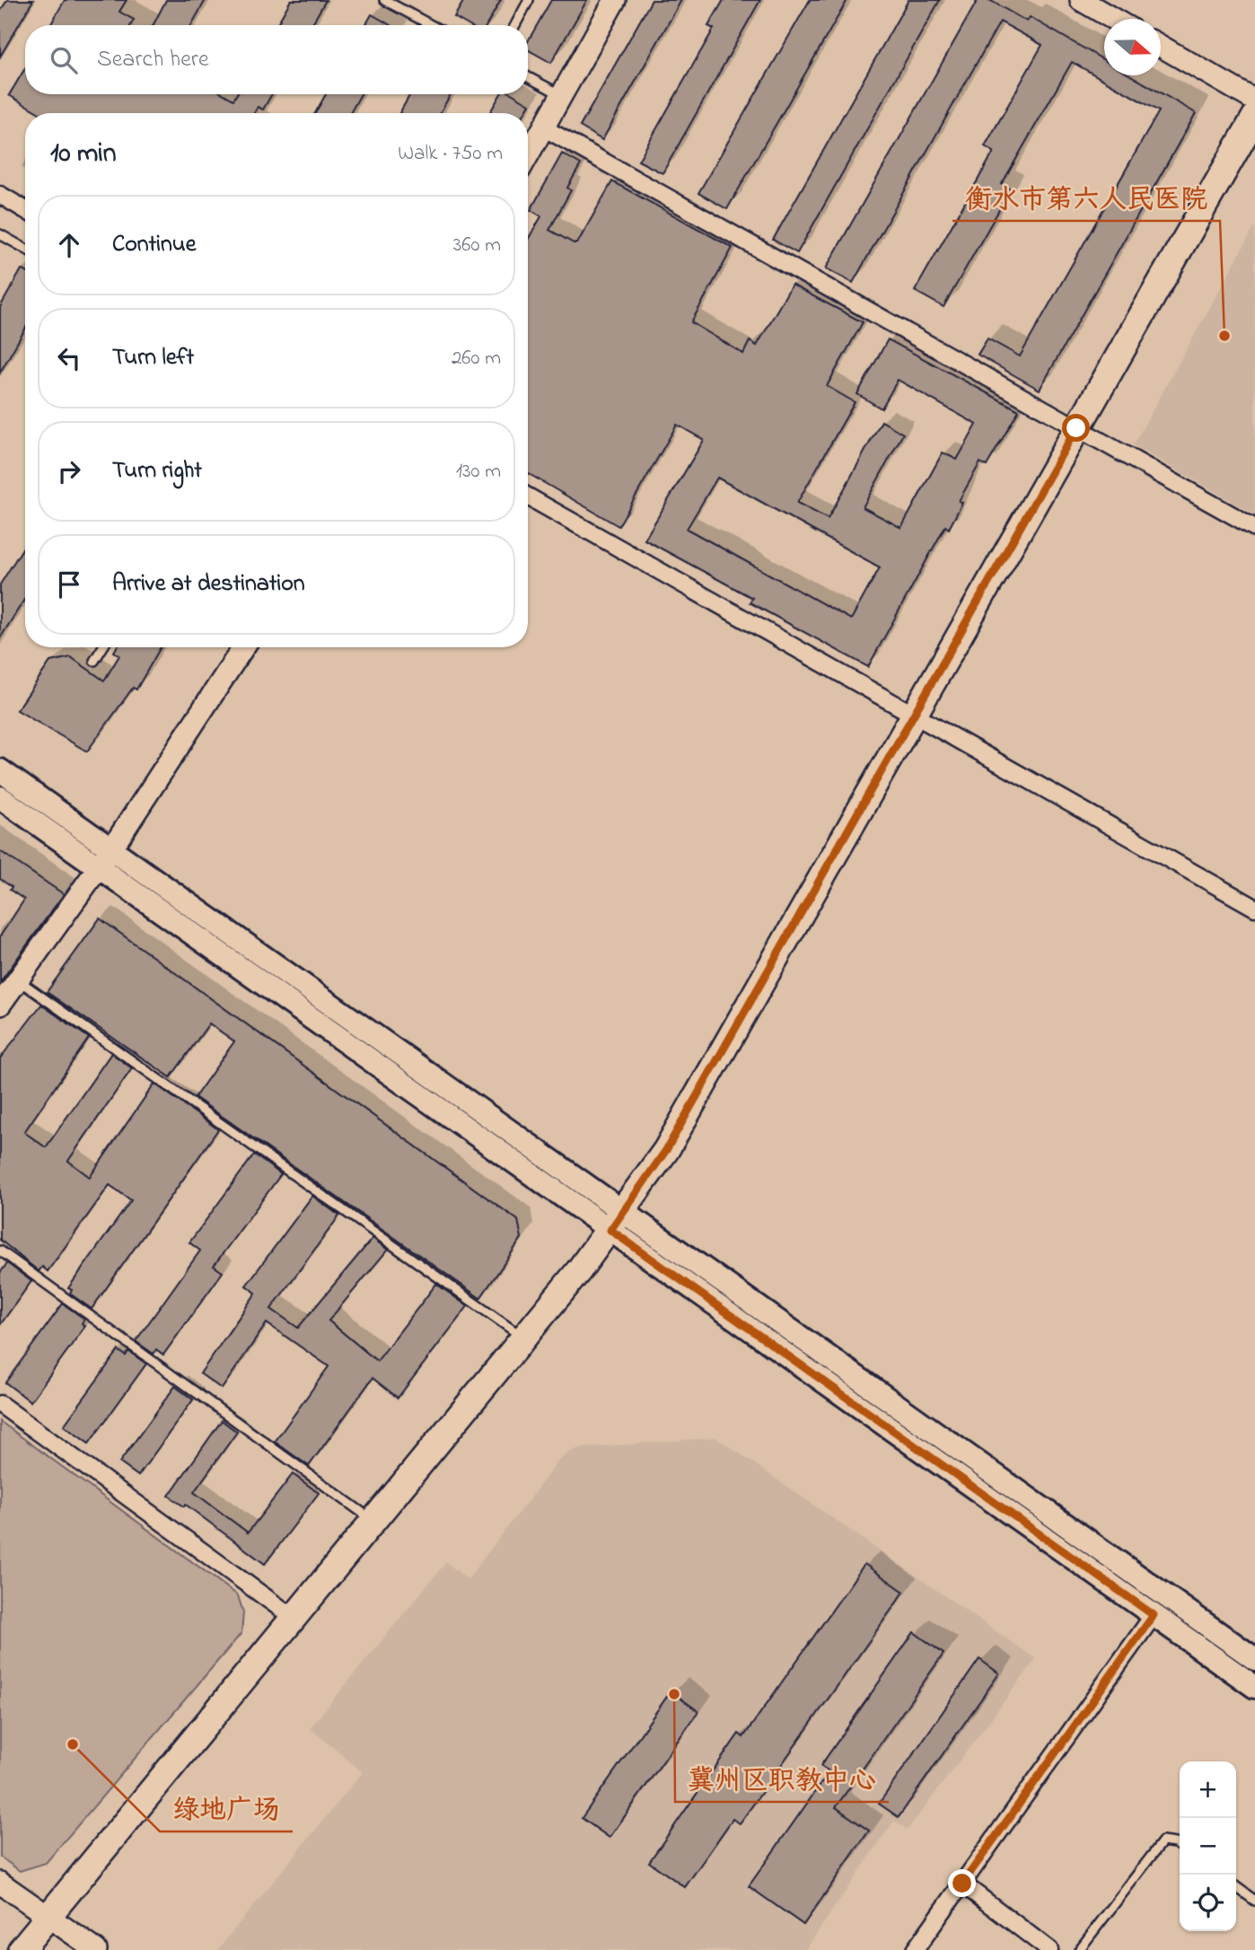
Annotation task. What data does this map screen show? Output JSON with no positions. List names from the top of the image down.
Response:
{
  "places": ["衡水市第六人民医院", "冀州区职教中心", "绿地广场"],
  "north": "right",
  "page": {
    "search": "Search here",
    "heading": ["10 min", "Walk · 750 m"],
    "list": [
      ["Continue", "360 m"],
      ["Turn left", "260 m"],
      ["Turn right", "130 m"],
      "Arrive at destination"
    ],
    "map_buttons": ["+", "−"]
  }
}
